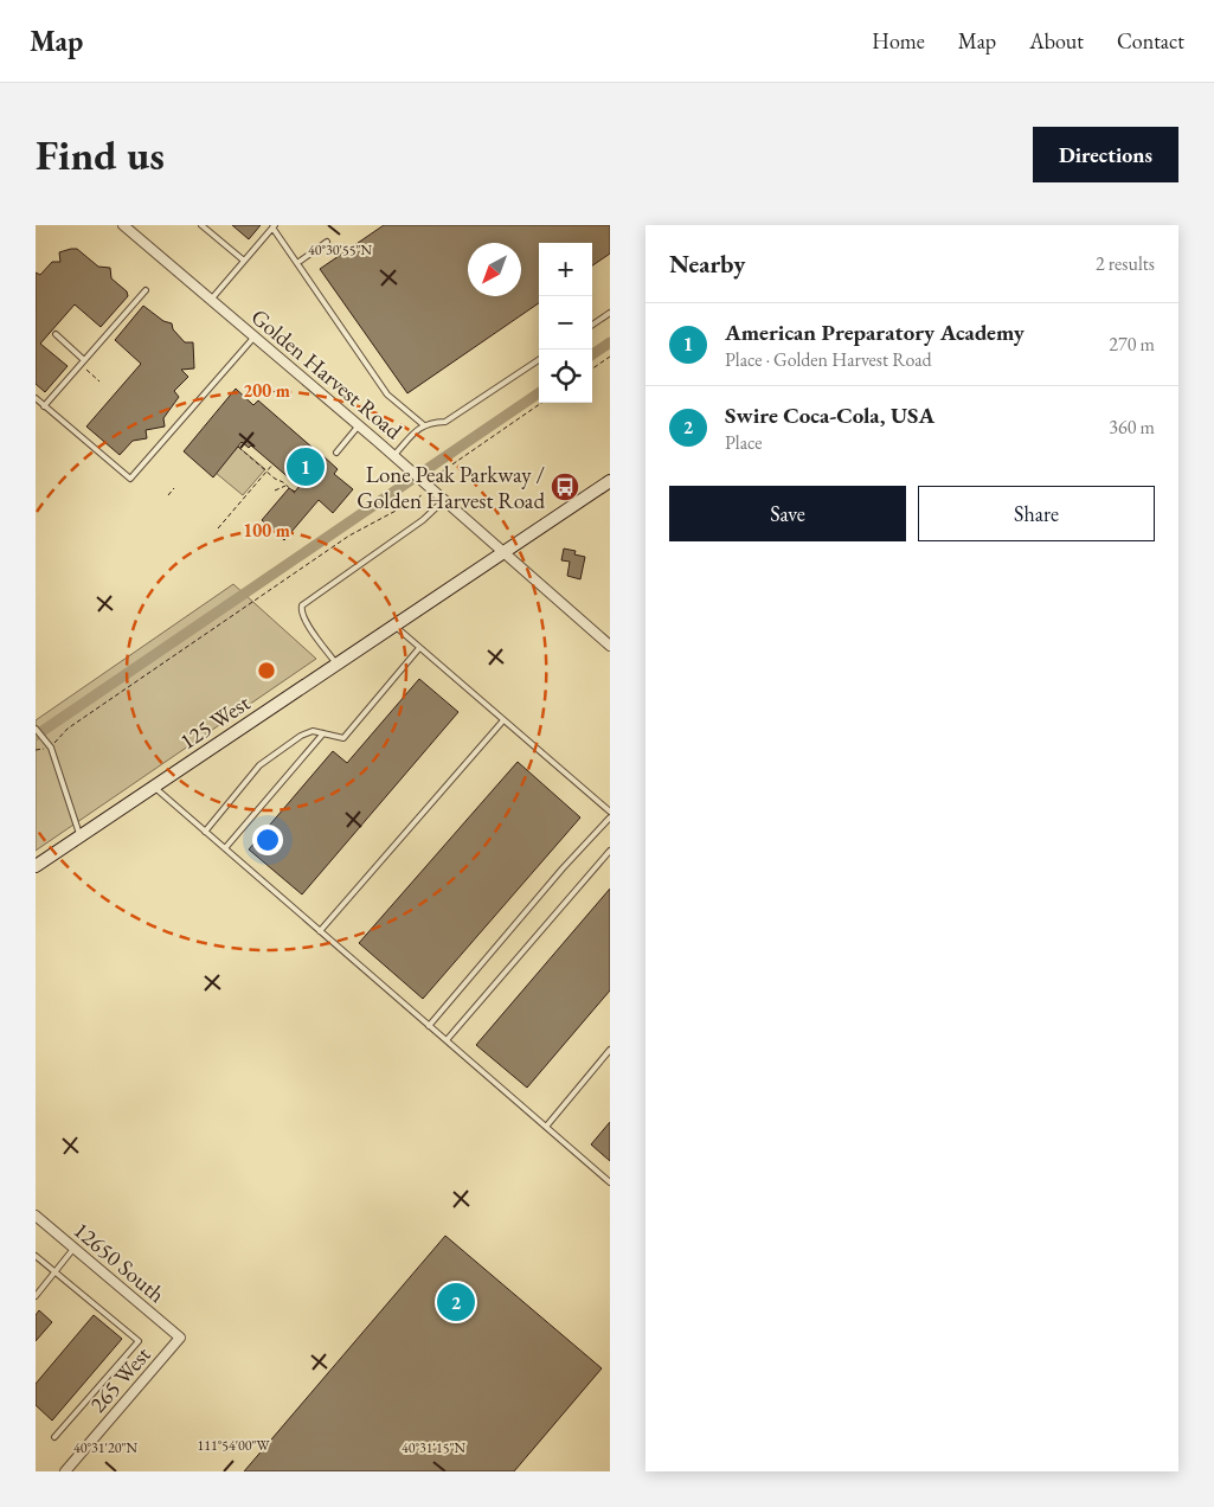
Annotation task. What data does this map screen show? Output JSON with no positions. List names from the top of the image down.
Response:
{
  "streets": {
    "main road": ["125 West"],
    "street": ["Golden Harvest Road", "12650 South", "265 West"]
  },
  "crossings": [
    ["Golden Harvest Road", "125 West"],
    ["12650 South", "265 West"]
  ],
  "places": {
    "bus stop": ["Lone Peak Parkway / Golden Harvest Road"]
  },
  "north": "bottom left",
  "page": {
    "header": "Map",
    "nav": [
      "Home",
      "Map",
      "About",
      "Contact"
    ],
    "buttons": [
      "Directions",
      ["Save", "Share"]
    ],
    "title": "Find us",
    "heading": ["Nearby", "2 results"],
    "map_buttons": ["+", "−"],
    "list": [
      {
        "mark": "1",
        "name": "American Preparatory Academy",
        "note": "Place · Golden Harvest Road",
        "value": "270 m"
      },
      {
        "mark": "2",
        "name": "Swire Coca-Cola, USA",
        "note": "Place",
        "value": "360 m"
      }
    ],
    "pins": ["1", "2"]
  },
  "coordinates": [
    "40°30'55\"N",
    "111°54'00\"W",
    "40°31'20\"N",
    "40°31'15\"N"
  ],
  "rings": ["200 m", "100 m"]
}
